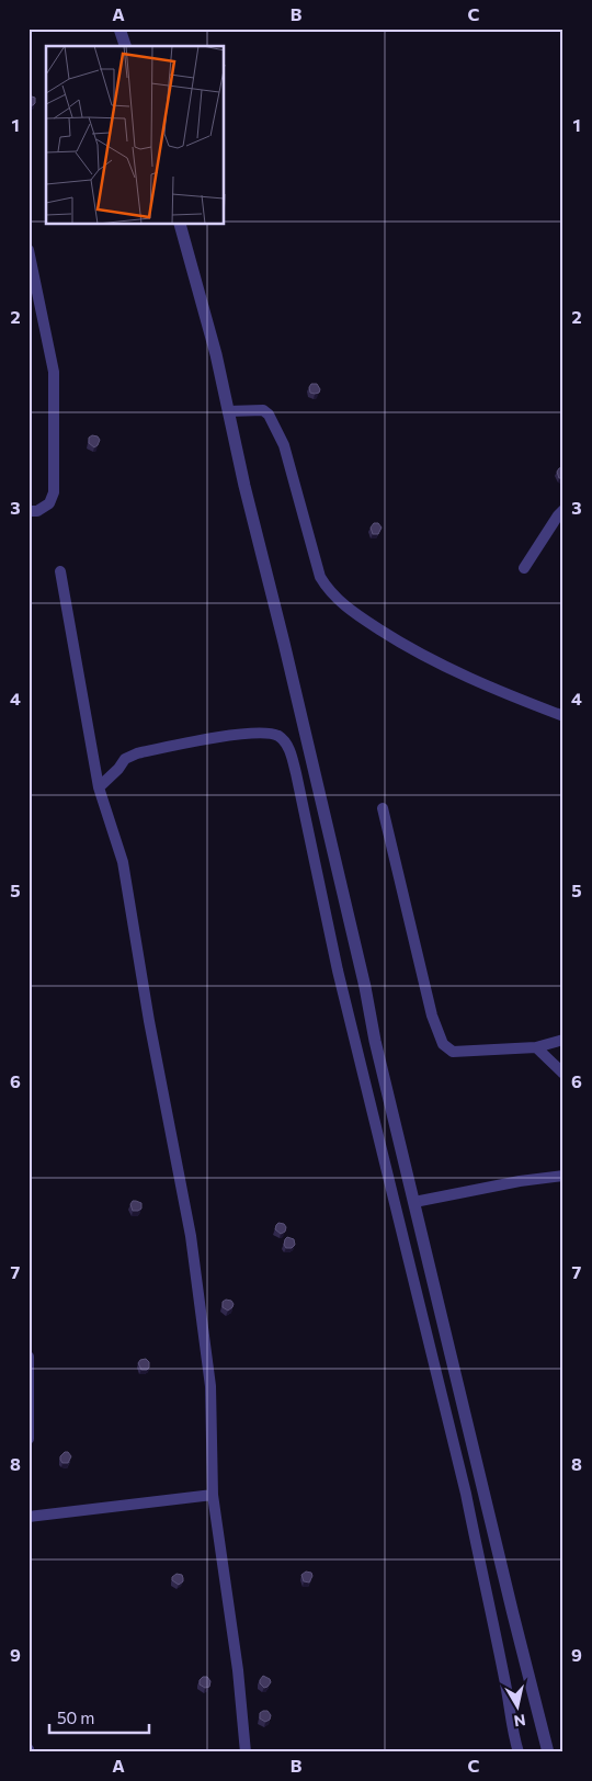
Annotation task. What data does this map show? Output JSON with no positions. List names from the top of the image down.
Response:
{
  "scale_bar": "50 m",
  "north": "bottom",
  "grid": {
    "columns": ["A", "B", "C"],
    "rows": [
      "1",
      "2",
      "3",
      "4",
      "5",
      "6",
      "7",
      "8",
      "9"
    ]
  }
}
